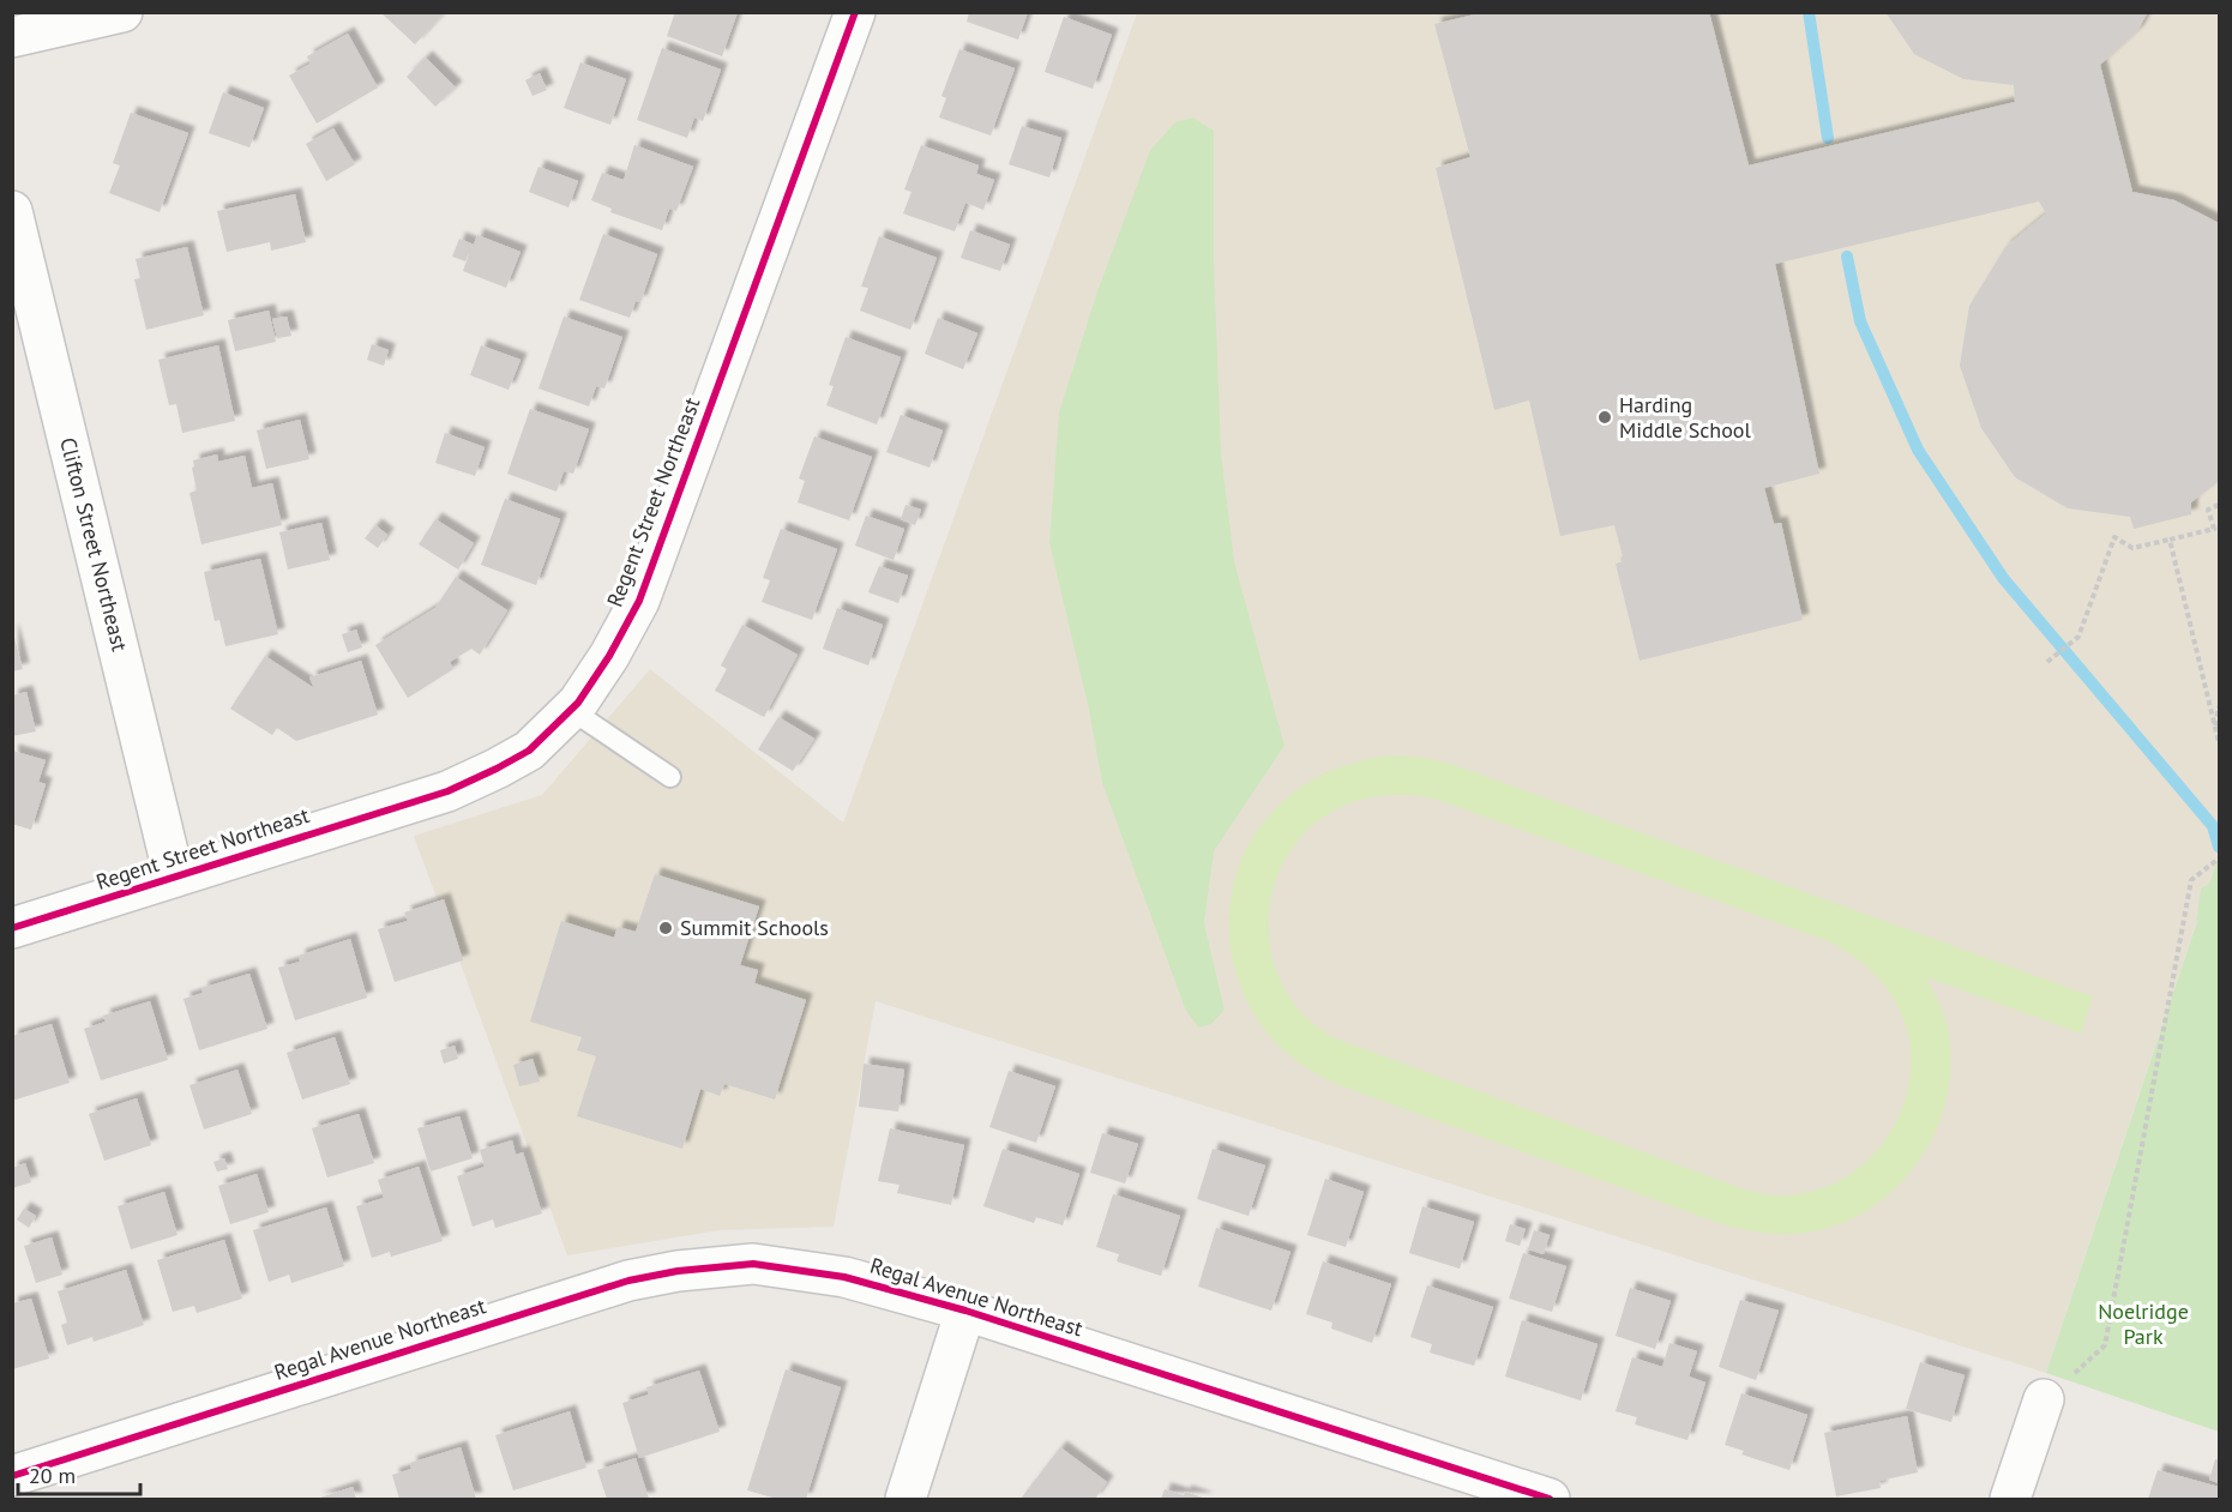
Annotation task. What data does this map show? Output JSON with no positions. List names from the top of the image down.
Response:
{
  "streets": {
    "street": ["Regent Street Northeast", "Clifton Street Northeast", "Regal Avenue Northeast"]
  },
  "crossings": [
    ["Regent Street Northeast", "Clifton Street Northeast"]
  ],
  "parks": ["Noelridge Park"],
  "places": ["Harding Middle School", "Summit Schools"],
  "scale_bar": "20 m"
}
